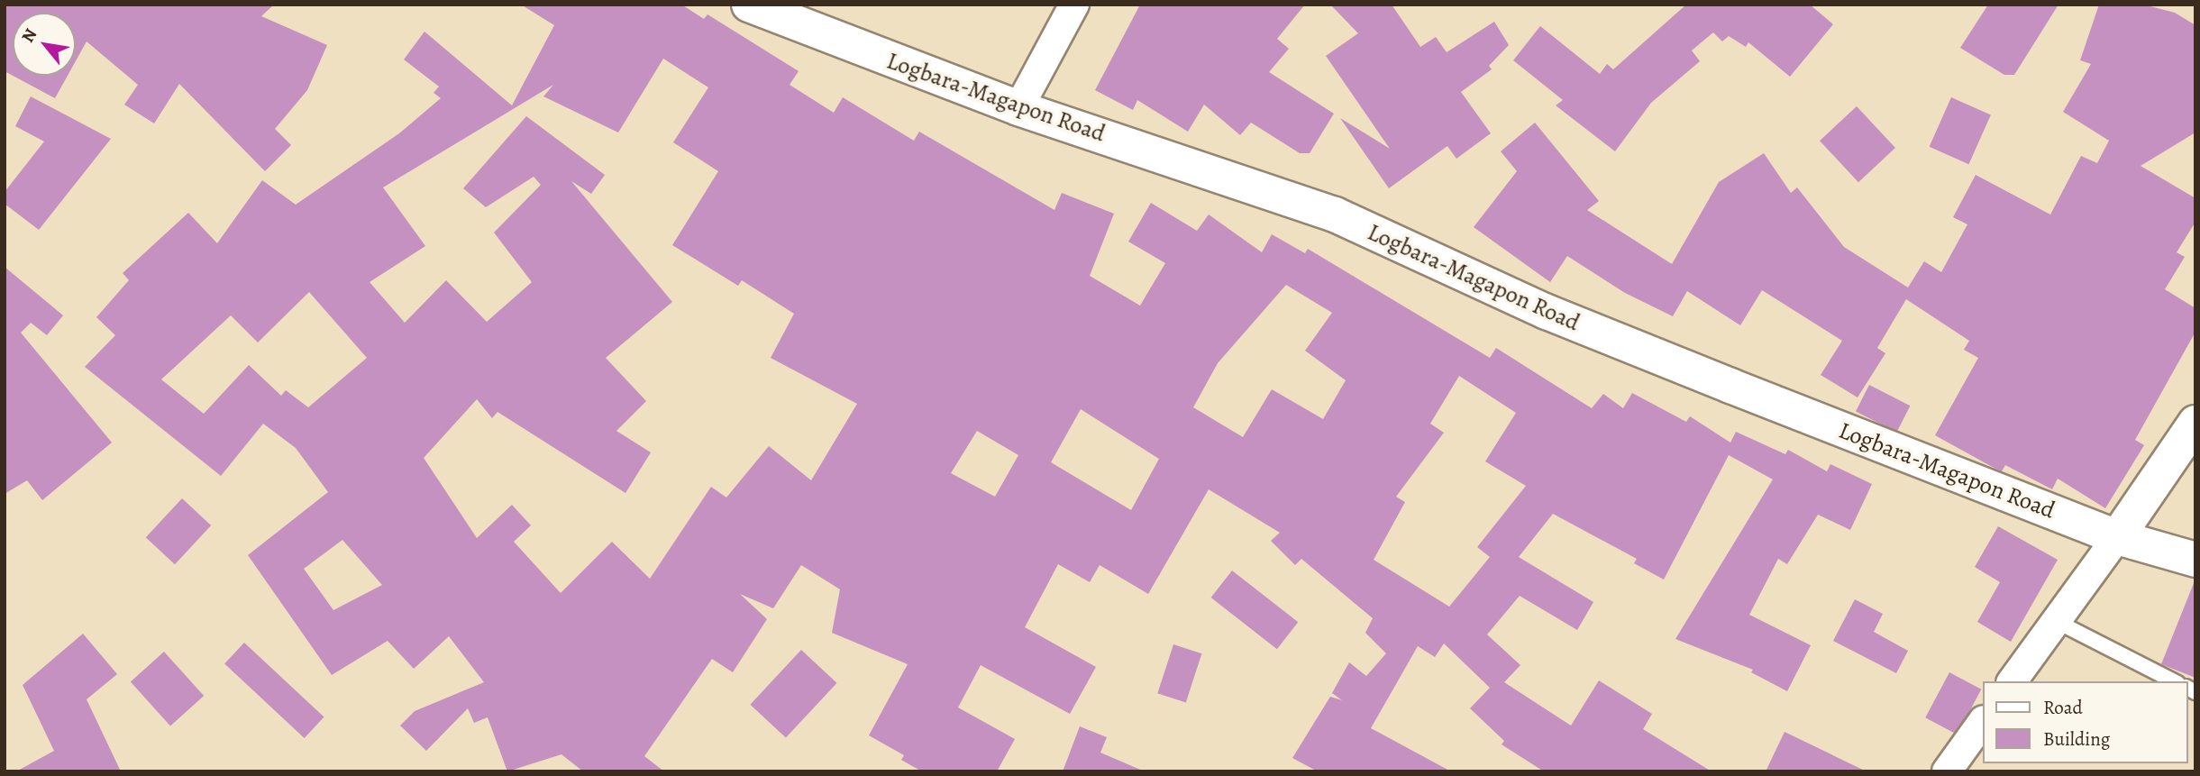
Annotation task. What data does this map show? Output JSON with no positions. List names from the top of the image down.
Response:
{
  "streets": {
    "street": ["Logbara-Magapon Road"]
  },
  "legend": ["Road", "Building"],
  "north": "top left"
}
